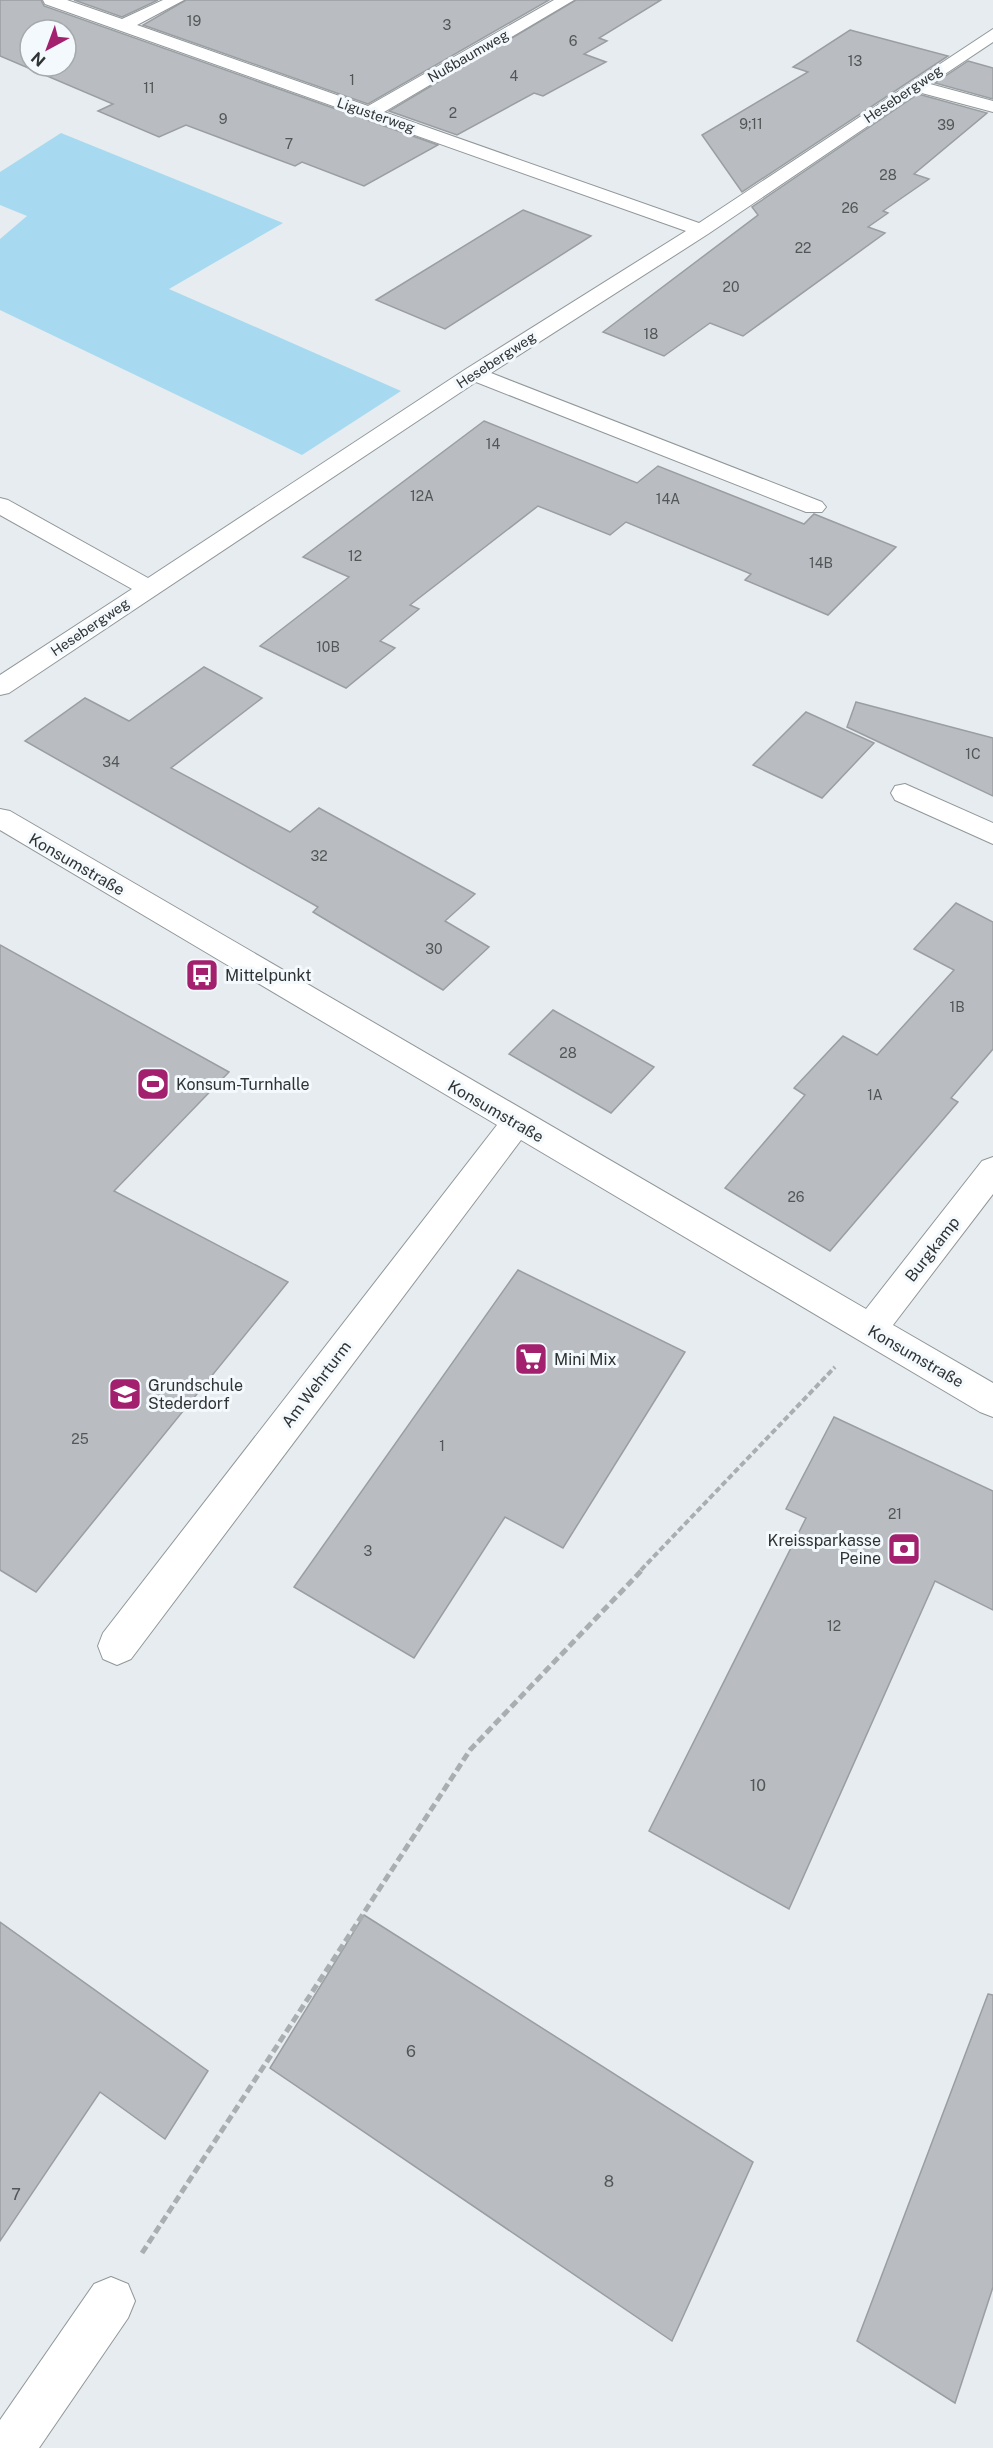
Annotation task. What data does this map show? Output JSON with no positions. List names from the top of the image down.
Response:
{
  "streets": {
    "street": [
      "Nußbaumweg",
      "Hesebergweg",
      "Ligusterweg",
      "Konsumstraße",
      "Burgkamp",
      "Am Wehrturm"
    ]
  },
  "crossings": [
    ["Nußbaumweg", "Ligusterweg"],
    ["Hesebergweg", "Ligusterweg"],
    ["Konsumstraße", "Burgkamp"],
    ["Konsumstraße", "Am Wehrturm"]
  ],
  "places": {
    "bus stop": ["Mittelpunkt"],
    "sports": ["Konsum-Turnhalle"],
    "supermarket": ["Mini Mix"],
    "school or university": ["Grundschule Stederdorf"],
    "bank": ["Kreissparkasse Peine"]
  },
  "house_numbers": [
    "19",
    "3",
    "6",
    "13",
    "4",
    "1",
    "11",
    "2",
    "9",
    "9;11",
    "39",
    "7",
    "28",
    "26",
    "22",
    "20",
    "18",
    "14",
    "12A",
    "14A",
    "12",
    "14B",
    "10B",
    "1C",
    "34",
    "32",
    "30",
    "1B",
    "28",
    "1A",
    "26",
    "25",
    "1",
    "21",
    "3",
    "12",
    "10",
    "6",
    "8",
    "7"
  ],
  "north": "bottom left"
}
